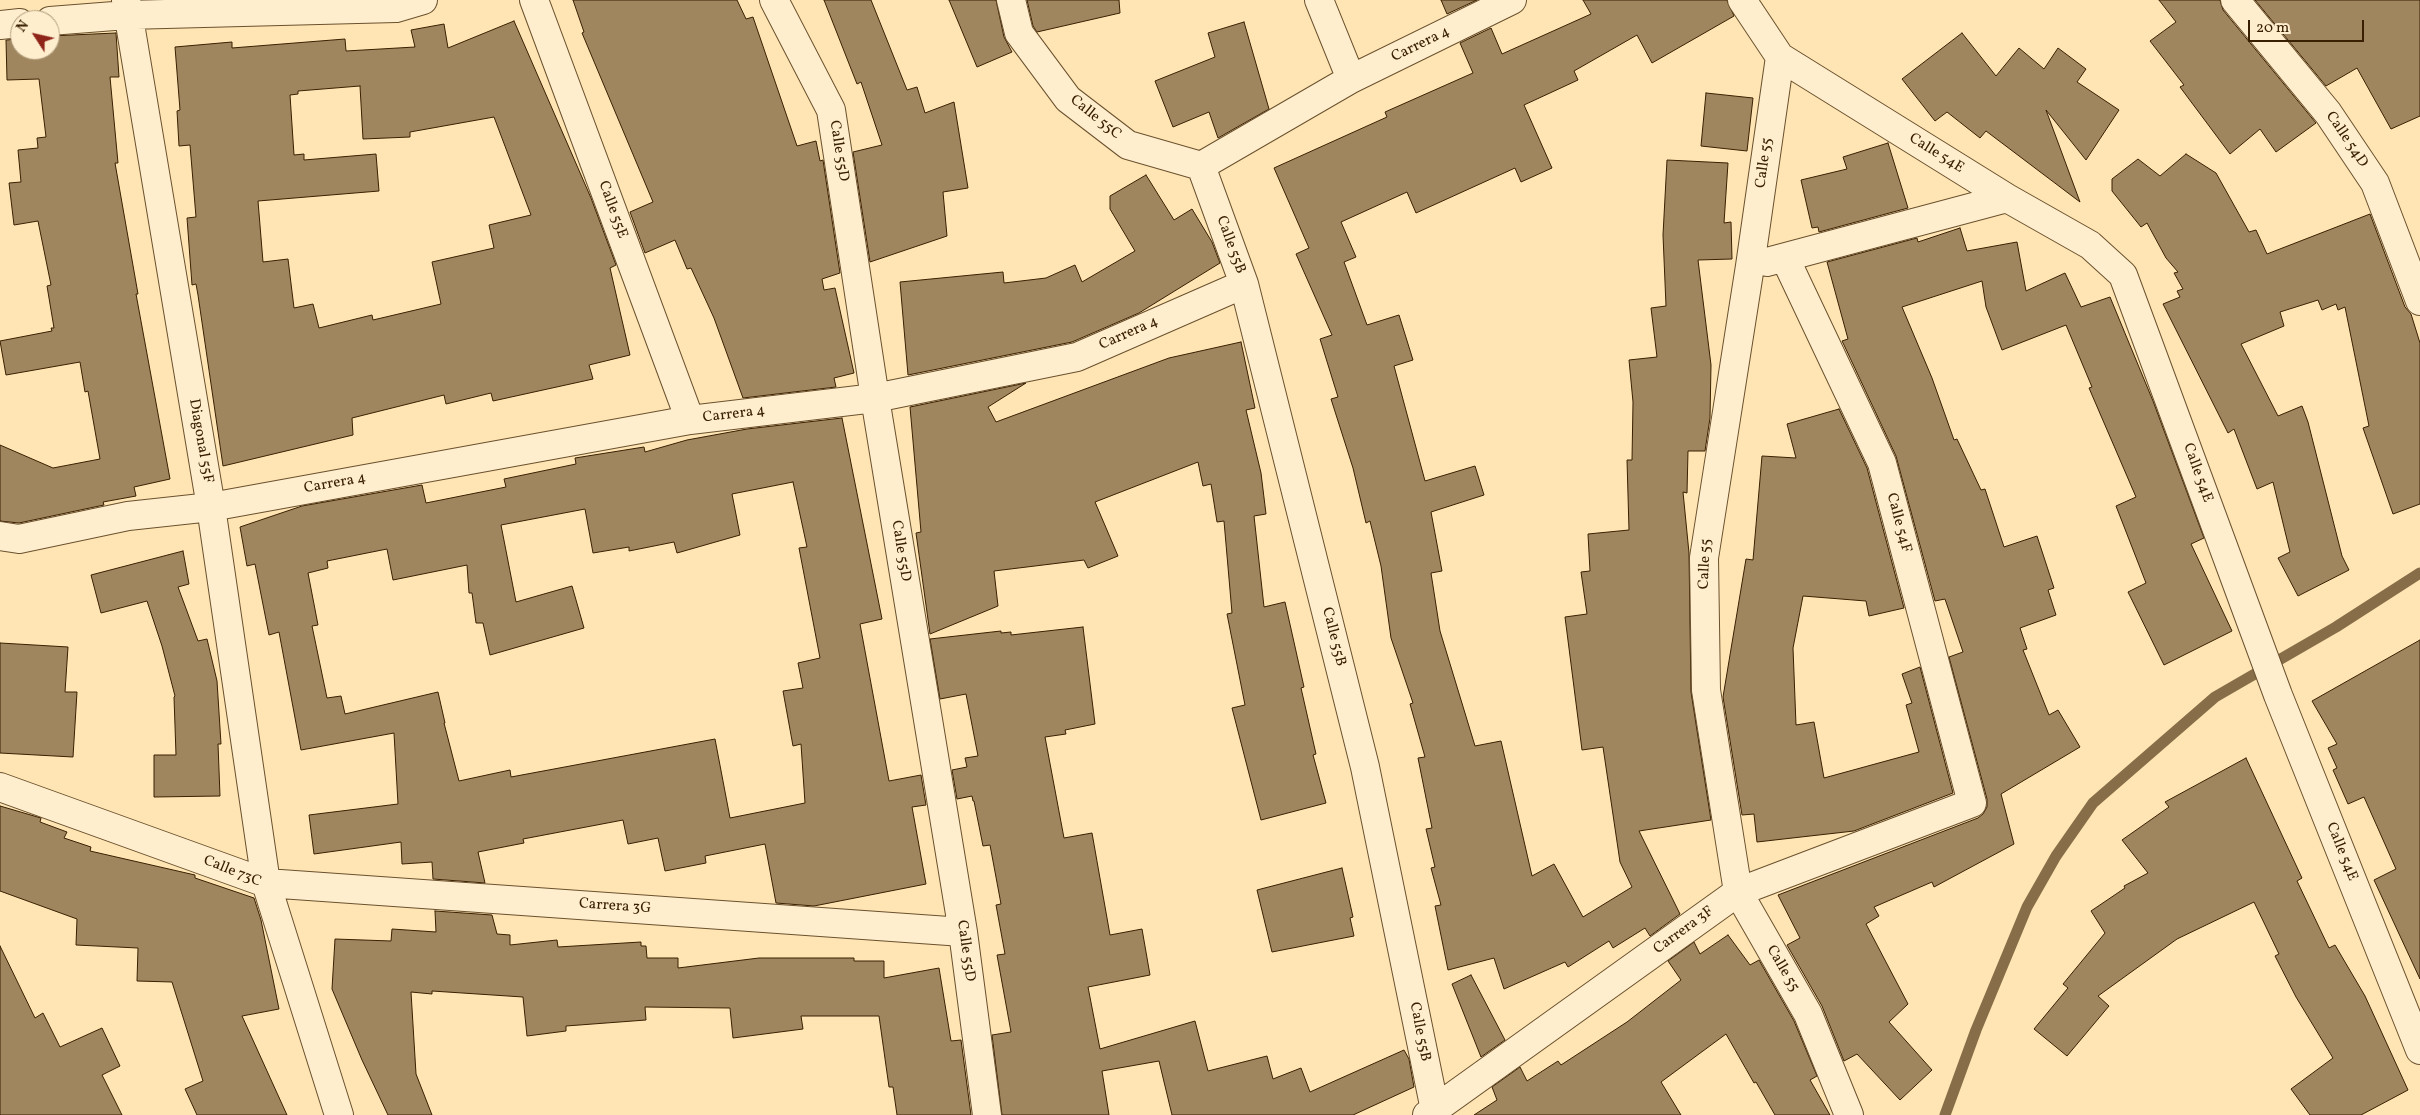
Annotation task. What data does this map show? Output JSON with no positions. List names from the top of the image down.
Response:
{
  "streets": {
    "street": [
      "Carrera 4",
      "Calle 55C",
      "Calle 54D",
      "Calle 55D",
      "Calle 54E",
      "Calle 55",
      "Calle 55E",
      "Calle 55B",
      "Diagonal 55F",
      "Calle 54F",
      "Calle 73C",
      "Carrera 3G",
      "Carrera 3F"
    ]
  },
  "crossings": [
    ["Carrera 4", "Calle 55C"],
    ["Carrera 4", "Calle 55D"],
    ["Carrera 4", "Calle 55E"],
    ["Carrera 4", "Calle 55B"],
    ["Carrera 4", "Diagonal 55F"],
    ["Calle 55C", "Calle 55B"],
    ["Calle 55D", "Carrera 3G"],
    ["Calle 54E", "Calle 55"],
    ["Calle 55", "Carrera 3F"],
    ["Calle 55B", "Carrera 3F"],
    ["Diagonal 55F", "Calle 73C"],
    ["Diagonal 55F", "Carrera 3G"],
    ["Calle 54F", "Carrera 3F"],
    ["Calle 73C", "Carrera 3G"]
  ],
  "scale_bar": "20 m",
  "north": "top left"
}
